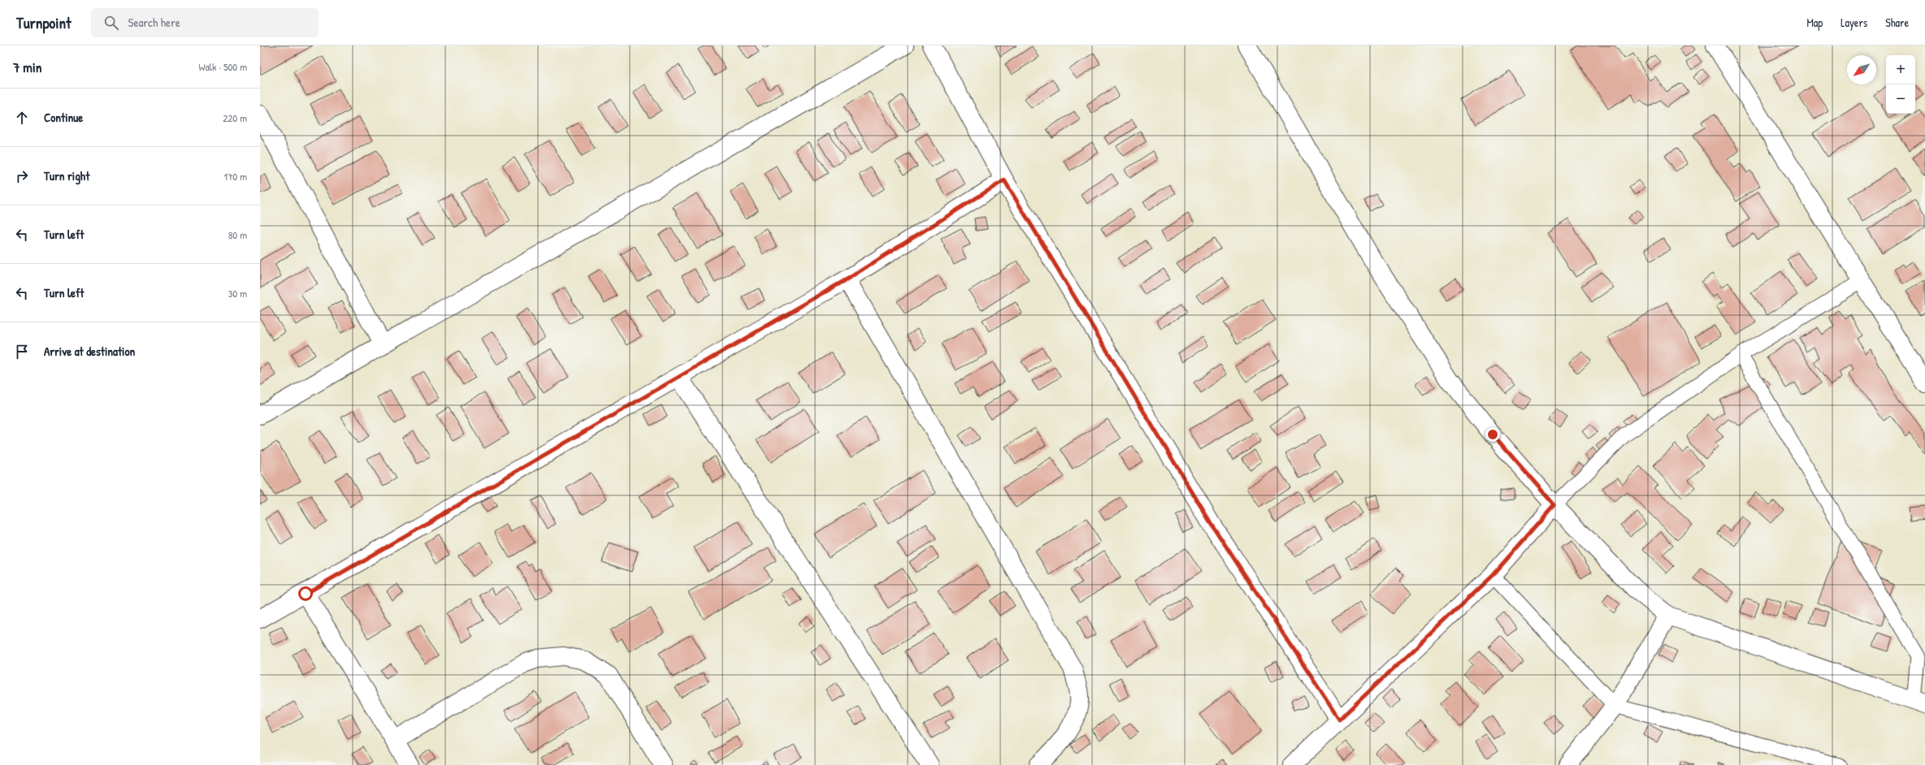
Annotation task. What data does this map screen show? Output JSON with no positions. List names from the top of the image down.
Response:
{
  "north": "bottom left",
  "page": {
    "header": "Turnpoint",
    "search": "Search here",
    "nav": ["Map", "Layers", "Share"],
    "heading": ["7 min", "Walk · 500 m"],
    "map_buttons": ["+", "−"],
    "list": [
      ["Continue", "220 m"],
      ["Turn right", "170 m"],
      ["Turn left", "80 m"],
      ["Turn left", "30 m"],
      "Arrive at destination"
    ]
  }
}
